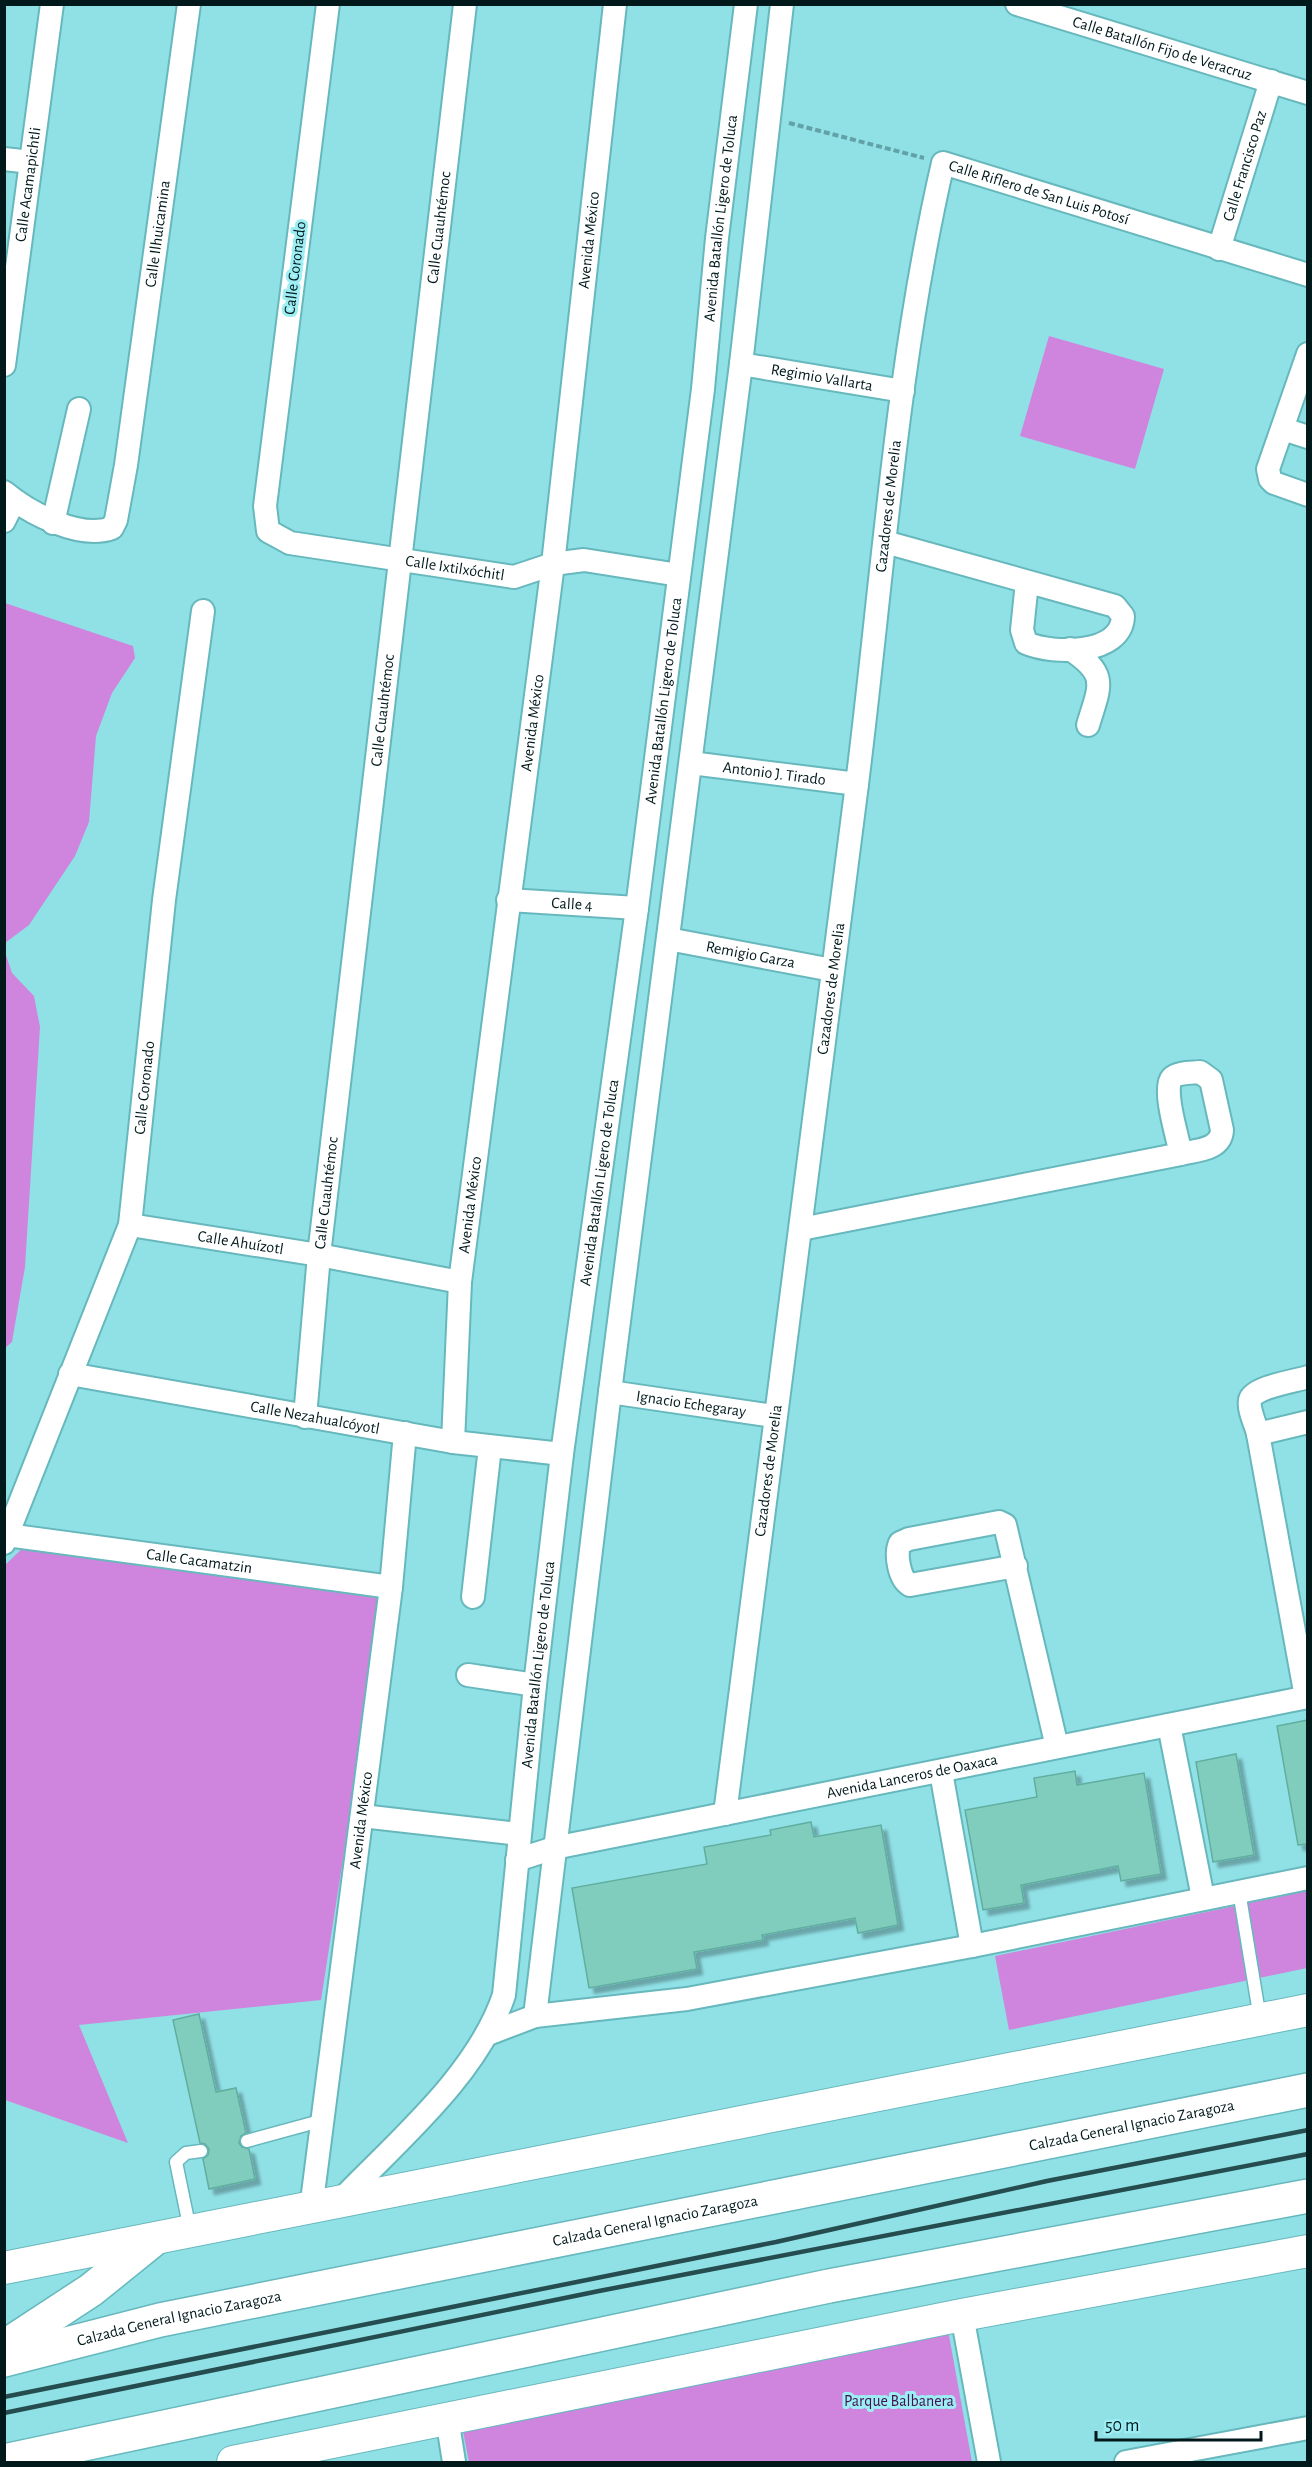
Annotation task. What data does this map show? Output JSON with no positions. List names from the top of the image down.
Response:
{
  "streets": {
    "highway": ["Calzada General Ignacio Zaragoza"],
    "street": [
      "Calle Batallón Fijo de Veracruz",
      "Calle Francisco Paz",
      "Calle Acamapichtli",
      "Calle Riflero de San Luis Potosí",
      "Avenida Batallón Ligero de Toluca",
      "Calle Cuauhtémoc",
      "Calle Ilhuicamina",
      "Avenida México",
      "Calle Coronado",
      "Regimio Vallarta",
      "Cazadores de Morelia",
      "Calle Ixtilxóchitl",
      "Antonio J. Tirado",
      "Calle 4",
      "Remigio Garza",
      "Calle Ahuízotl",
      "Ignacio Echegaray",
      "Calle Nezahualcóyotl",
      "Calle Cacamatzin",
      "Avenida Lanceros de Oaxaca"
    ]
  },
  "crossings": [
    ["Calle Batallón Fijo de Veracruz", "Calle Francisco Paz"],
    ["Calle Francisco Paz", "Calle Riflero de San Luis Potosí"],
    ["Calle Riflero de San Luis Potosí", "Avenida Batallón Ligero de Toluca"],
    ["Calle Riflero de San Luis Potosí", "Cazadores de Morelia"],
    ["Avenida Batallón Ligero de Toluca", "Avenida México"],
    ["Avenida Batallón Ligero de Toluca", "Regimio Vallarta"],
    ["Avenida Batallón Ligero de Toluca", "Calle Ixtilxóchitl"],
    ["Avenida Batallón Ligero de Toluca", "Antonio J. Tirado"],
    ["Avenida Batallón Ligero de Toluca", "Calle 4"],
    ["Avenida Batallón Ligero de Toluca", "Remigio Garza"],
    ["Avenida Batallón Ligero de Toluca", "Ignacio Echegaray"],
    ["Avenida Batallón Ligero de Toluca", "Calle Nezahualcóyotl"],
    ["Avenida Batallón Ligero de Toluca", "Avenida Lanceros de Oaxaca"],
    ["Calle Cuauhtémoc", "Calle Ixtilxóchitl"],
    ["Calle Cuauhtémoc", "Calle Ahuízotl"],
    ["Calle Cuauhtémoc", "Calle Nezahualcóyotl"],
    ["Avenida México", "Calle Ixtilxóchitl"],
    ["Avenida México", "Calle 4"],
    ["Avenida México", "Calle Ahuízotl"],
    ["Avenida México", "Calle Nezahualcóyotl"],
    ["Avenida México", "Calle Cacamatzin"],
    ["Calle Coronado", "Calle Ixtilxóchitl"],
    ["Calle Coronado", "Calle Ahuízotl"],
    ["Calle Coronado", "Calle Nezahualcóyotl"],
    ["Calle Coronado", "Calle Cacamatzin"],
    ["Regimio Vallarta", "Cazadores de Morelia"],
    ["Cazadores de Morelia", "Antonio J. Tirado"],
    ["Cazadores de Morelia", "Remigio Garza"],
    ["Cazadores de Morelia", "Ignacio Echegaray"],
    ["Cazadores de Morelia", "Avenida Lanceros de Oaxaca"]
  ],
  "parks": ["Parque Balbanera"],
  "scale_bar": "50 m"
}
